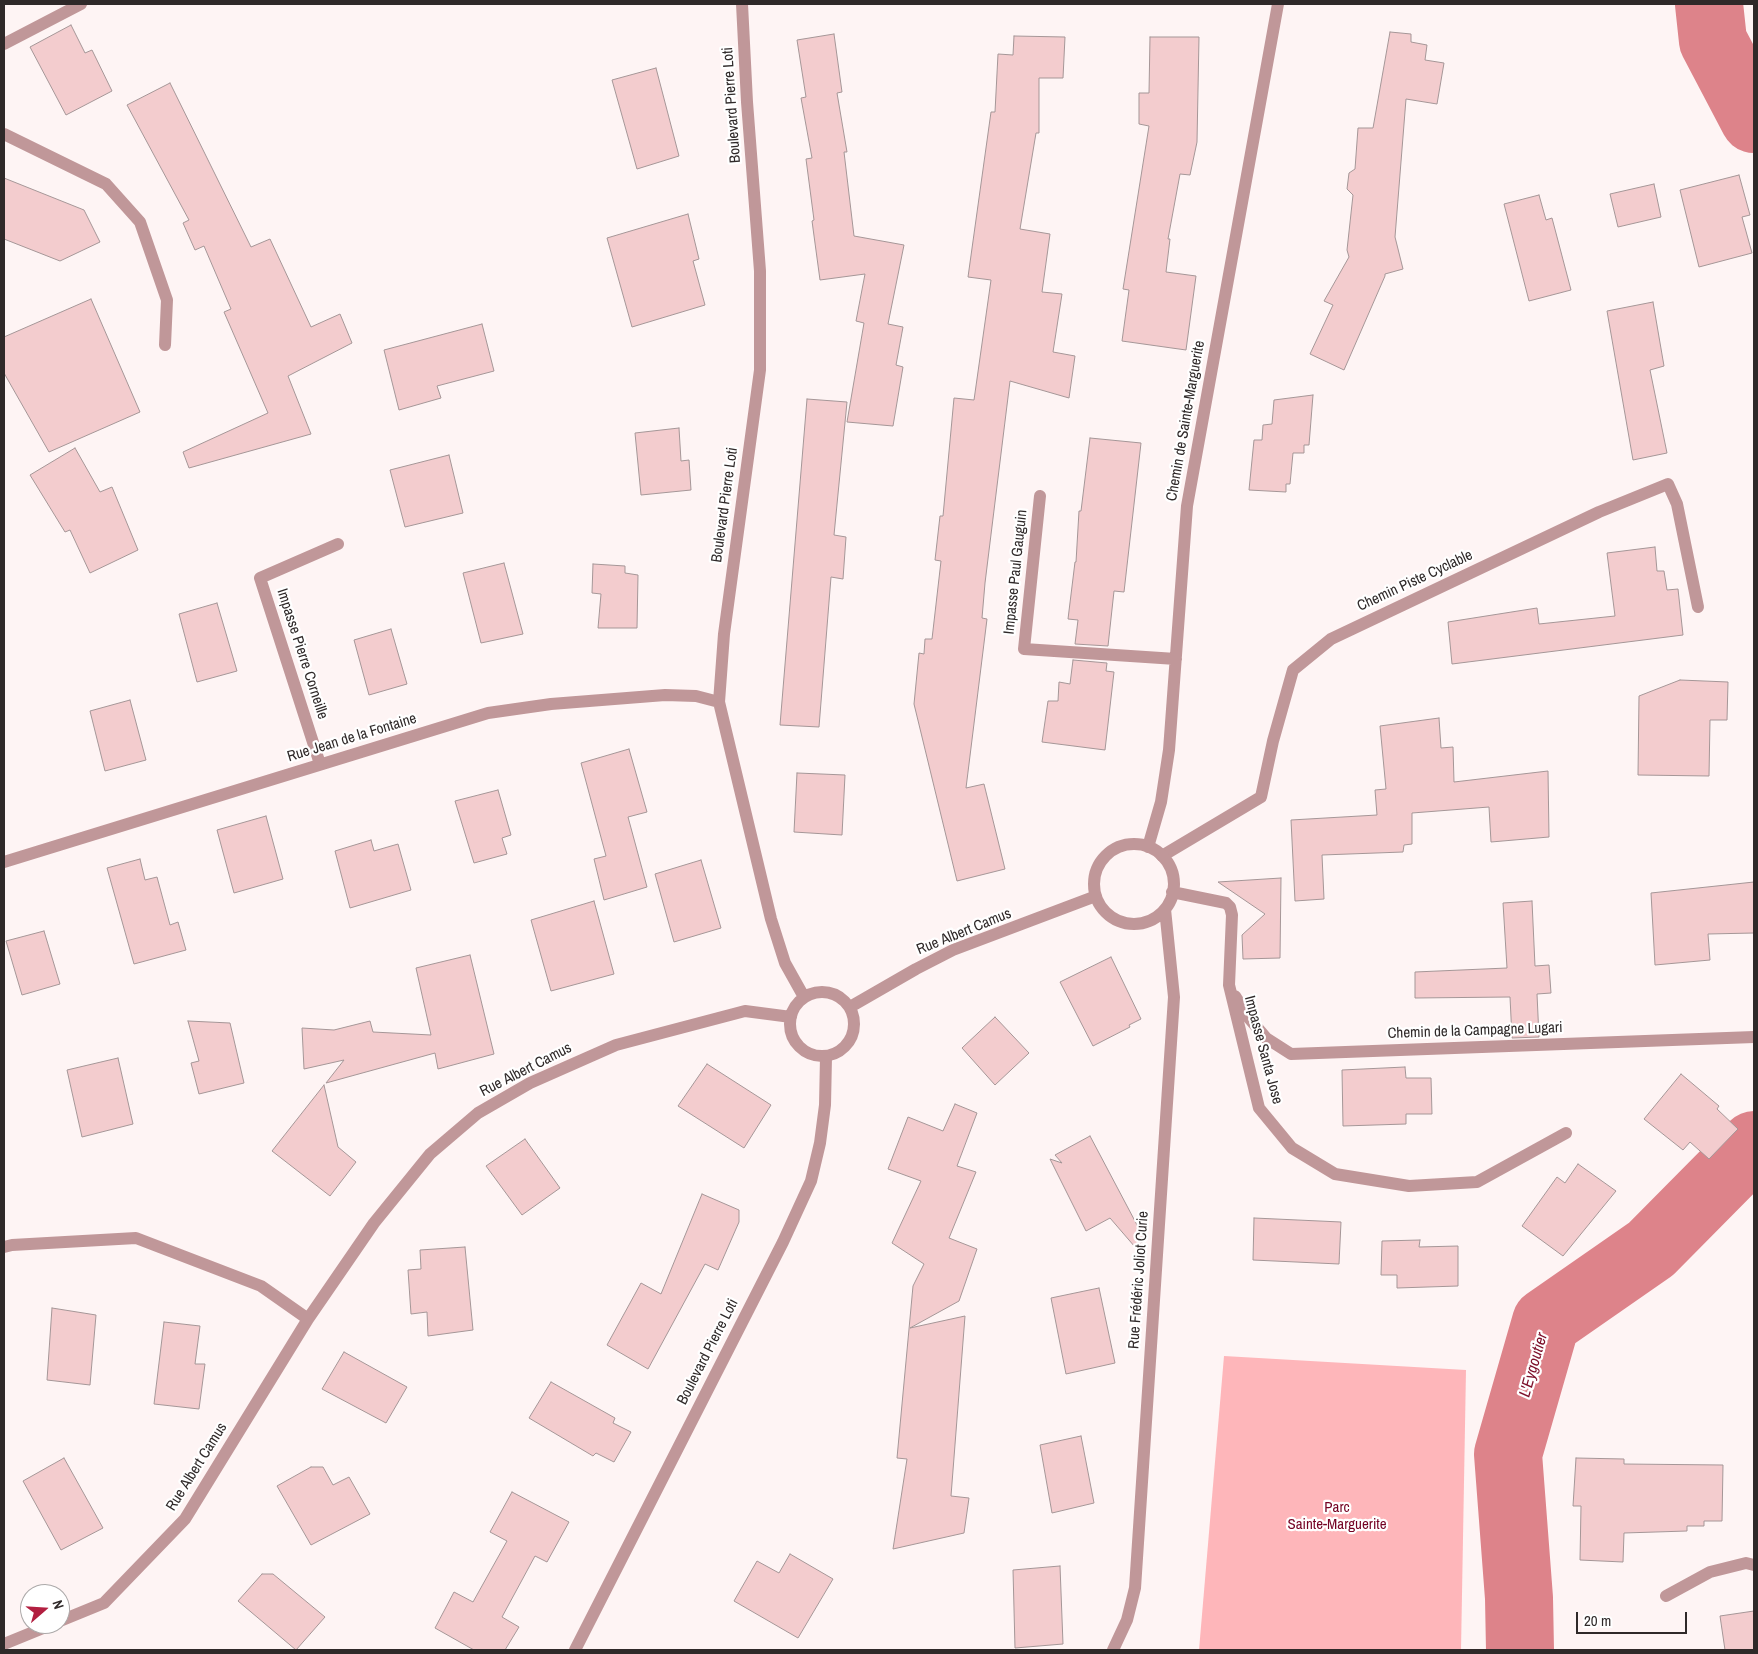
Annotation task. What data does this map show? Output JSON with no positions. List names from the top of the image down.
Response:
{
  "streets": {
    "street": [
      "Boulevard Pierre Loti",
      "Chemin de Sainte-Marguerite",
      "Impasse Paul Gauguin",
      "Chemin Piste Cyclable",
      "Impasse Pierre Corneille",
      "Rue Jean de la Fontaine",
      "Rue Albert Camus",
      "Chemin de la Campagne Lugari",
      "Impasse Santa Jose",
      "Rue Frédéric Joliot Curie"
    ]
  },
  "crossings": [
    ["Boulevard Pierre Loti", "Rue Jean de la Fontaine"],
    ["Boulevard Pierre Loti", "Rue Albert Camus"],
    ["Chemin de Sainte-Marguerite", "Impasse Paul Gauguin"],
    ["Chemin de Sainte-Marguerite", "Chemin Piste Cyclable"],
    ["Chemin de Sainte-Marguerite", "Rue Albert Camus"],
    ["Chemin de Sainte-Marguerite", "Impasse Santa Jose"],
    ["Chemin de Sainte-Marguerite", "Rue Frédéric Joliot Curie"],
    ["Chemin Piste Cyclable", "Rue Albert Camus"],
    ["Chemin Piste Cyclable", "Impasse Santa Jose"],
    ["Chemin Piste Cyclable", "Rue Frédéric Joliot Curie"],
    ["Impasse Pierre Corneille", "Rue Jean de la Fontaine"],
    ["Rue Albert Camus", "Impasse Santa Jose"],
    ["Rue Albert Camus", "Rue Frédéric Joliot Curie"],
    ["Chemin de la Campagne Lugari", "Impasse Santa Jose"],
    ["Impasse Santa Jose", "Rue Frédéric Joliot Curie"]
  ],
  "water": ["L'Eygoutier"],
  "parks": ["Parc Sainte-Marguerite"],
  "scale_bar": "20 m",
  "north": "right"
}
